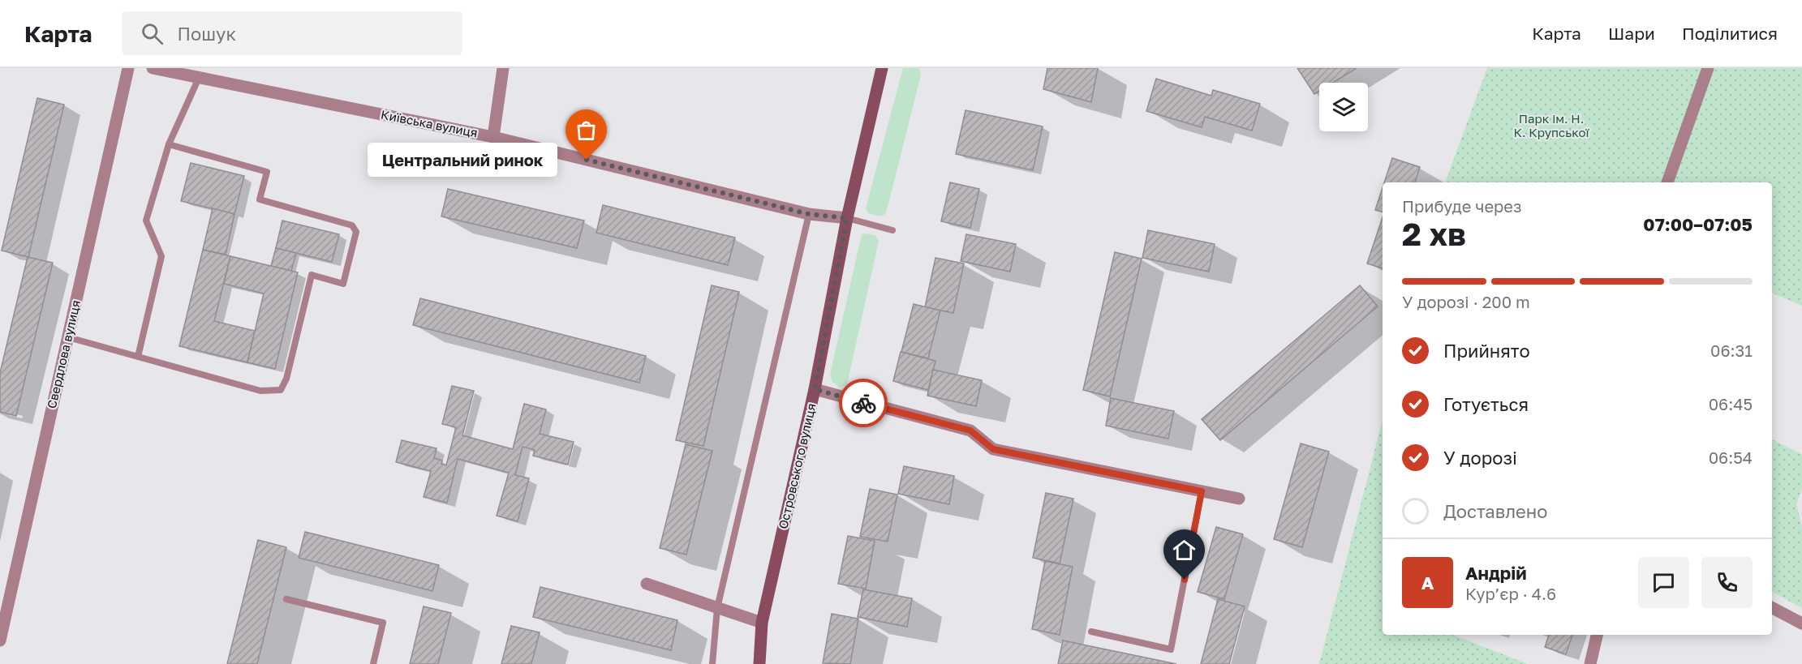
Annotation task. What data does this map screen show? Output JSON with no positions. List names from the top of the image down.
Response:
{
  "streets": {
    "main road": ["Островського вулиця"],
    "street": ["Київська вулиця", "Свердлова вулиця"]
  },
  "crossings": [
    ["Київська вулиця", "Островського вулиця"]
  ],
  "parks": ["Парк ім. Н. К. Крупської"],
  "places": ["Центральний ринок"],
  "page": {
    "header": "Карта",
    "search": "Пошук",
    "nav": ["Карта", "Шари", "Поділитися"],
    "bubble": "Центральний ринок",
    "heading": ["2 хв", "Прибуде через", "07:00–07:05"],
    "panel": ["Андрій", "Кур’єр · 4.6"],
    "bar": "У дорозі · 200 m",
    "list": [
      ["Прийнято", "06:31"],
      ["Готується", "06:45"],
      ["У дорозі", "06:54"],
      "Доставлено"
    ],
    "round": "А"
  }
}
